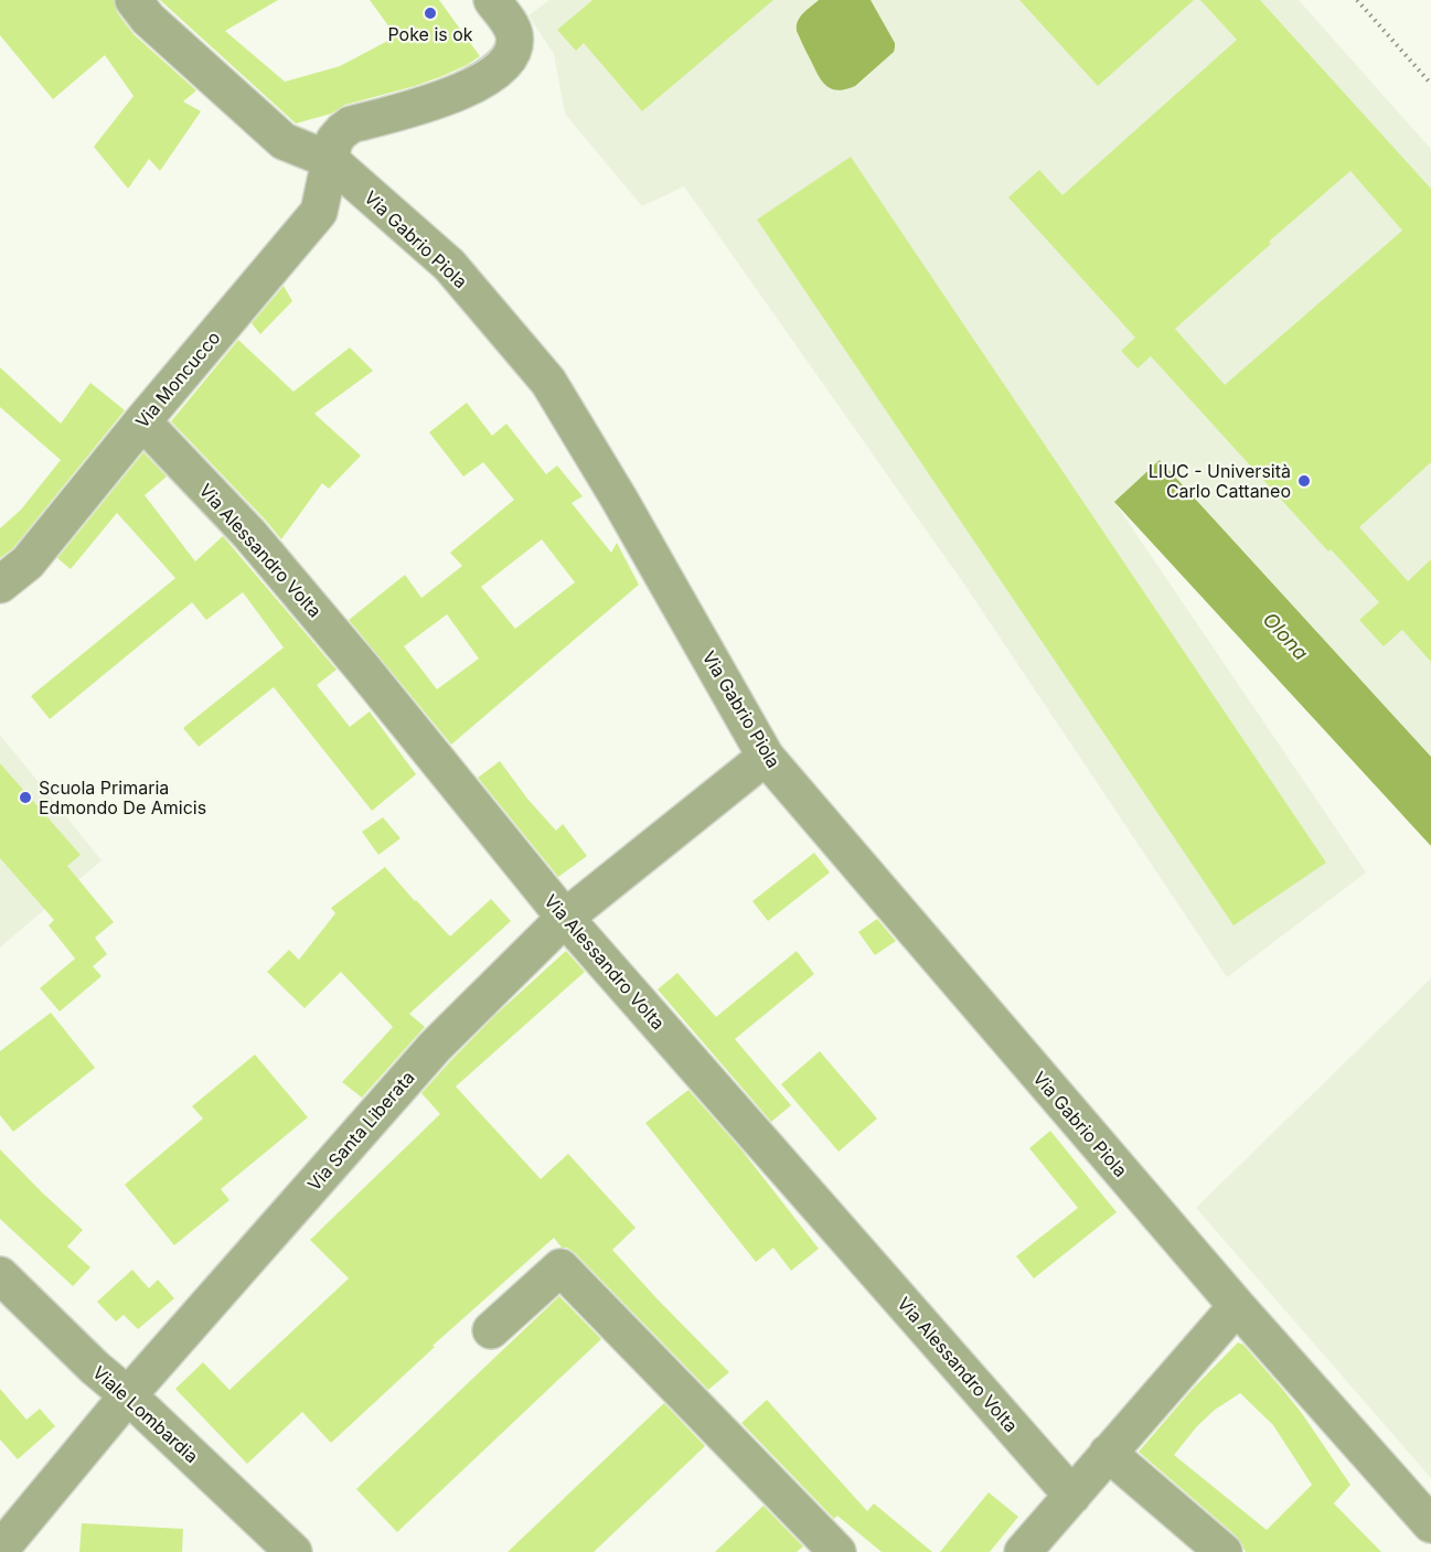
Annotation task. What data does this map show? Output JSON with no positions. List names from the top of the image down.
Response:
{
  "streets": {
    "street": [
      "Via Gabrio Piola",
      "Via Moncucco",
      "Via Alessandro Volta",
      "Via Santa Liberata",
      "Viale Lombardia"
    ]
  },
  "crossings": [
    ["Via Gabrio Piola", "Via Moncucco"],
    ["Via Gabrio Piola", "Via Santa Liberata"],
    ["Via Moncucco", "Via Alessandro Volta"],
    ["Via Alessandro Volta", "Via Santa Liberata"],
    ["Via Santa Liberata", "Viale Lombardia"]
  ],
  "water": ["Olona"],
  "places": ["Poke is ok", "LIUC - Università Carlo Cattaneo", "Scuola Primaria Edmondo De Amicis"]
}
